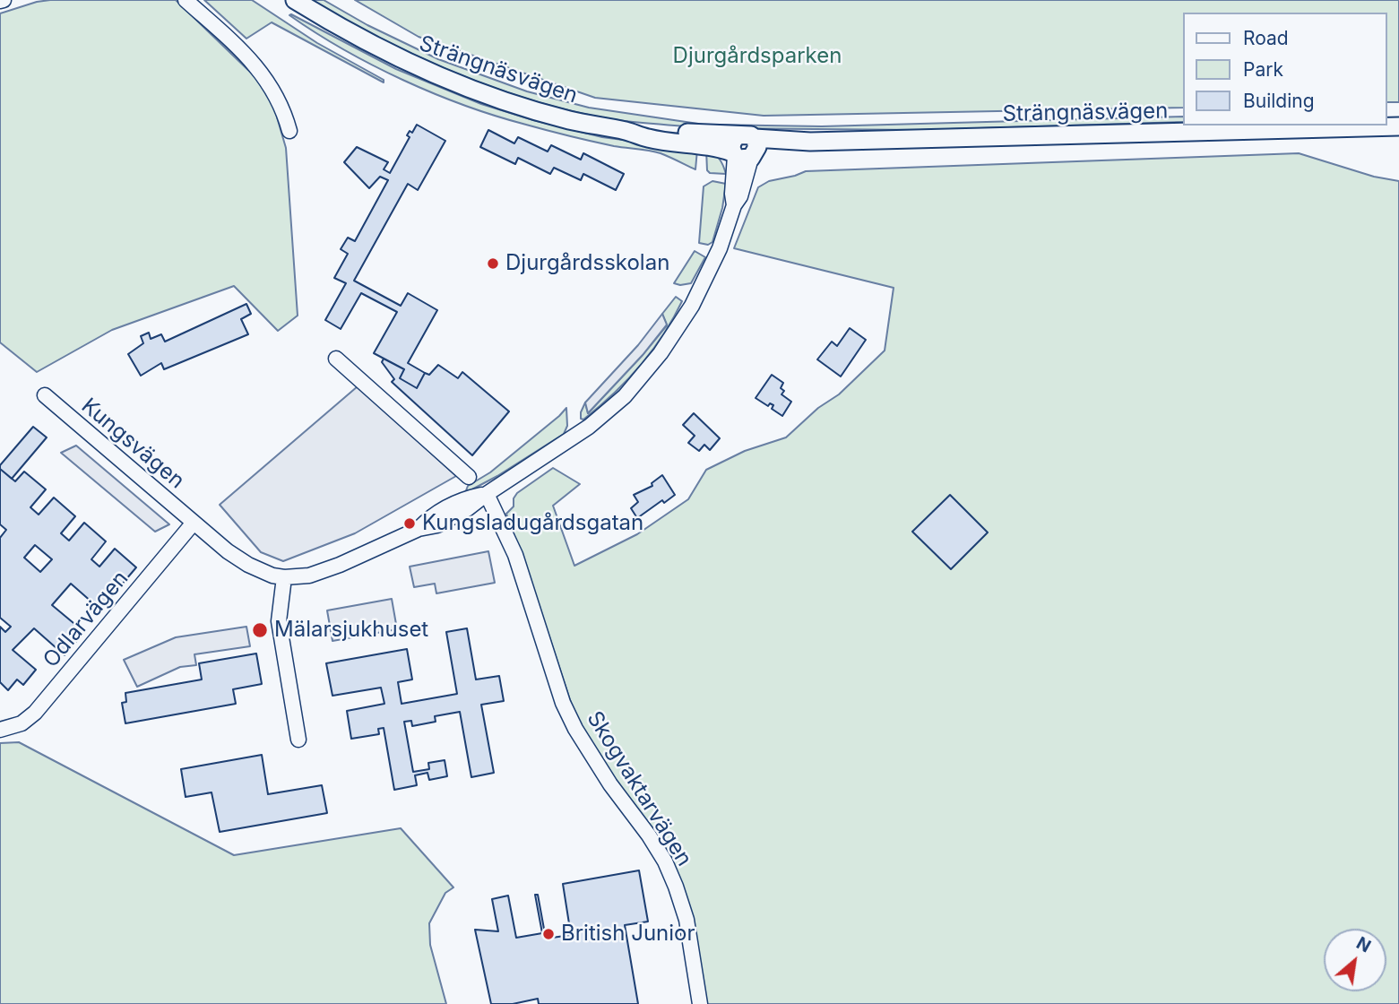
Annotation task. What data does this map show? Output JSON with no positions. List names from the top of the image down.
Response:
{
  "streets": {
    "main road": ["Strängnäsvägen"],
    "street": ["Kungsvägen", "Odlarvägen", "Skogvaktarvägen"]
  },
  "crossings": [
    ["Kungsvägen", "Odlarvägen"]
  ],
  "parks": ["Djurgårdsparken"],
  "places": [
    "Djurgårdsskolan",
    "Kungsladugårdsgatan",
    "Mälarsjukhuset",
    "British Junior"
  ],
  "legend": ["Road", "Park", "Building"],
  "north": "top right"
}
